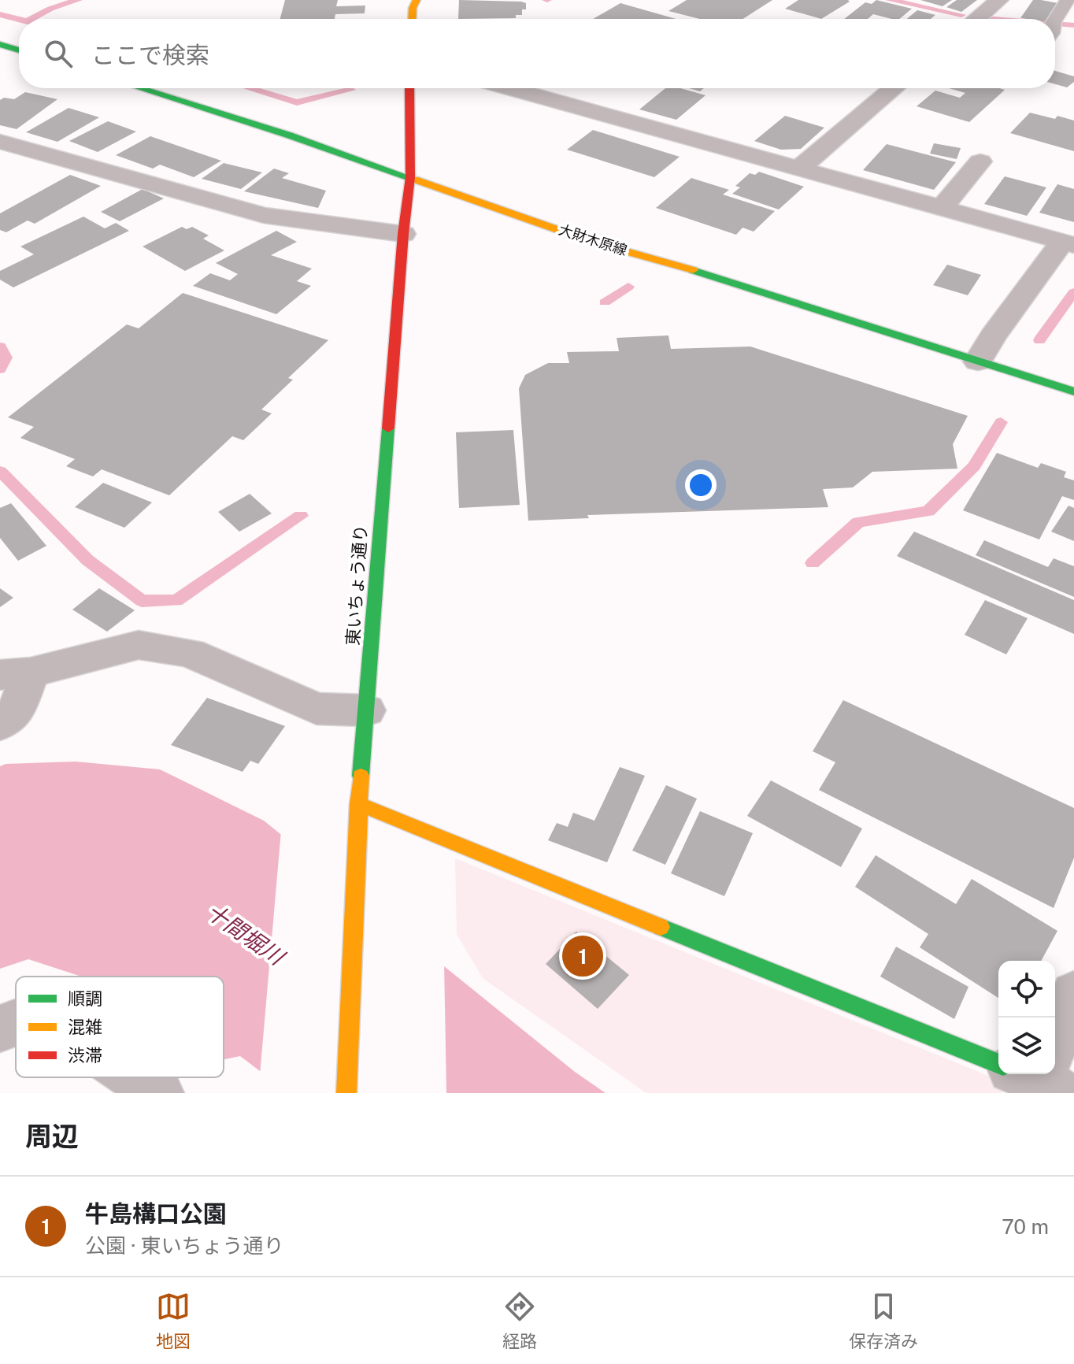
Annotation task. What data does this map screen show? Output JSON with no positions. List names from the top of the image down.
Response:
{
  "streets": {
    "main road": ["大財木原線", "東いちょう通り"]
  },
  "crossings": [
    ["大財木原線", "東いちょう通り"]
  ],
  "water": ["十間堀川"],
  "legend": ["順調", "混雑", "渋滞"],
  "page": {
    "search": "ここで検索",
    "pins": "1",
    "heading": "周辺",
    "list": [
      {
        "mark": "1",
        "name": "牛島構口公園",
        "note": "公園 · 東いちょう通り",
        "value": "70 m"
      }
    ],
    "nav": ["地図", "経路", "保存済み"]
  }
}
